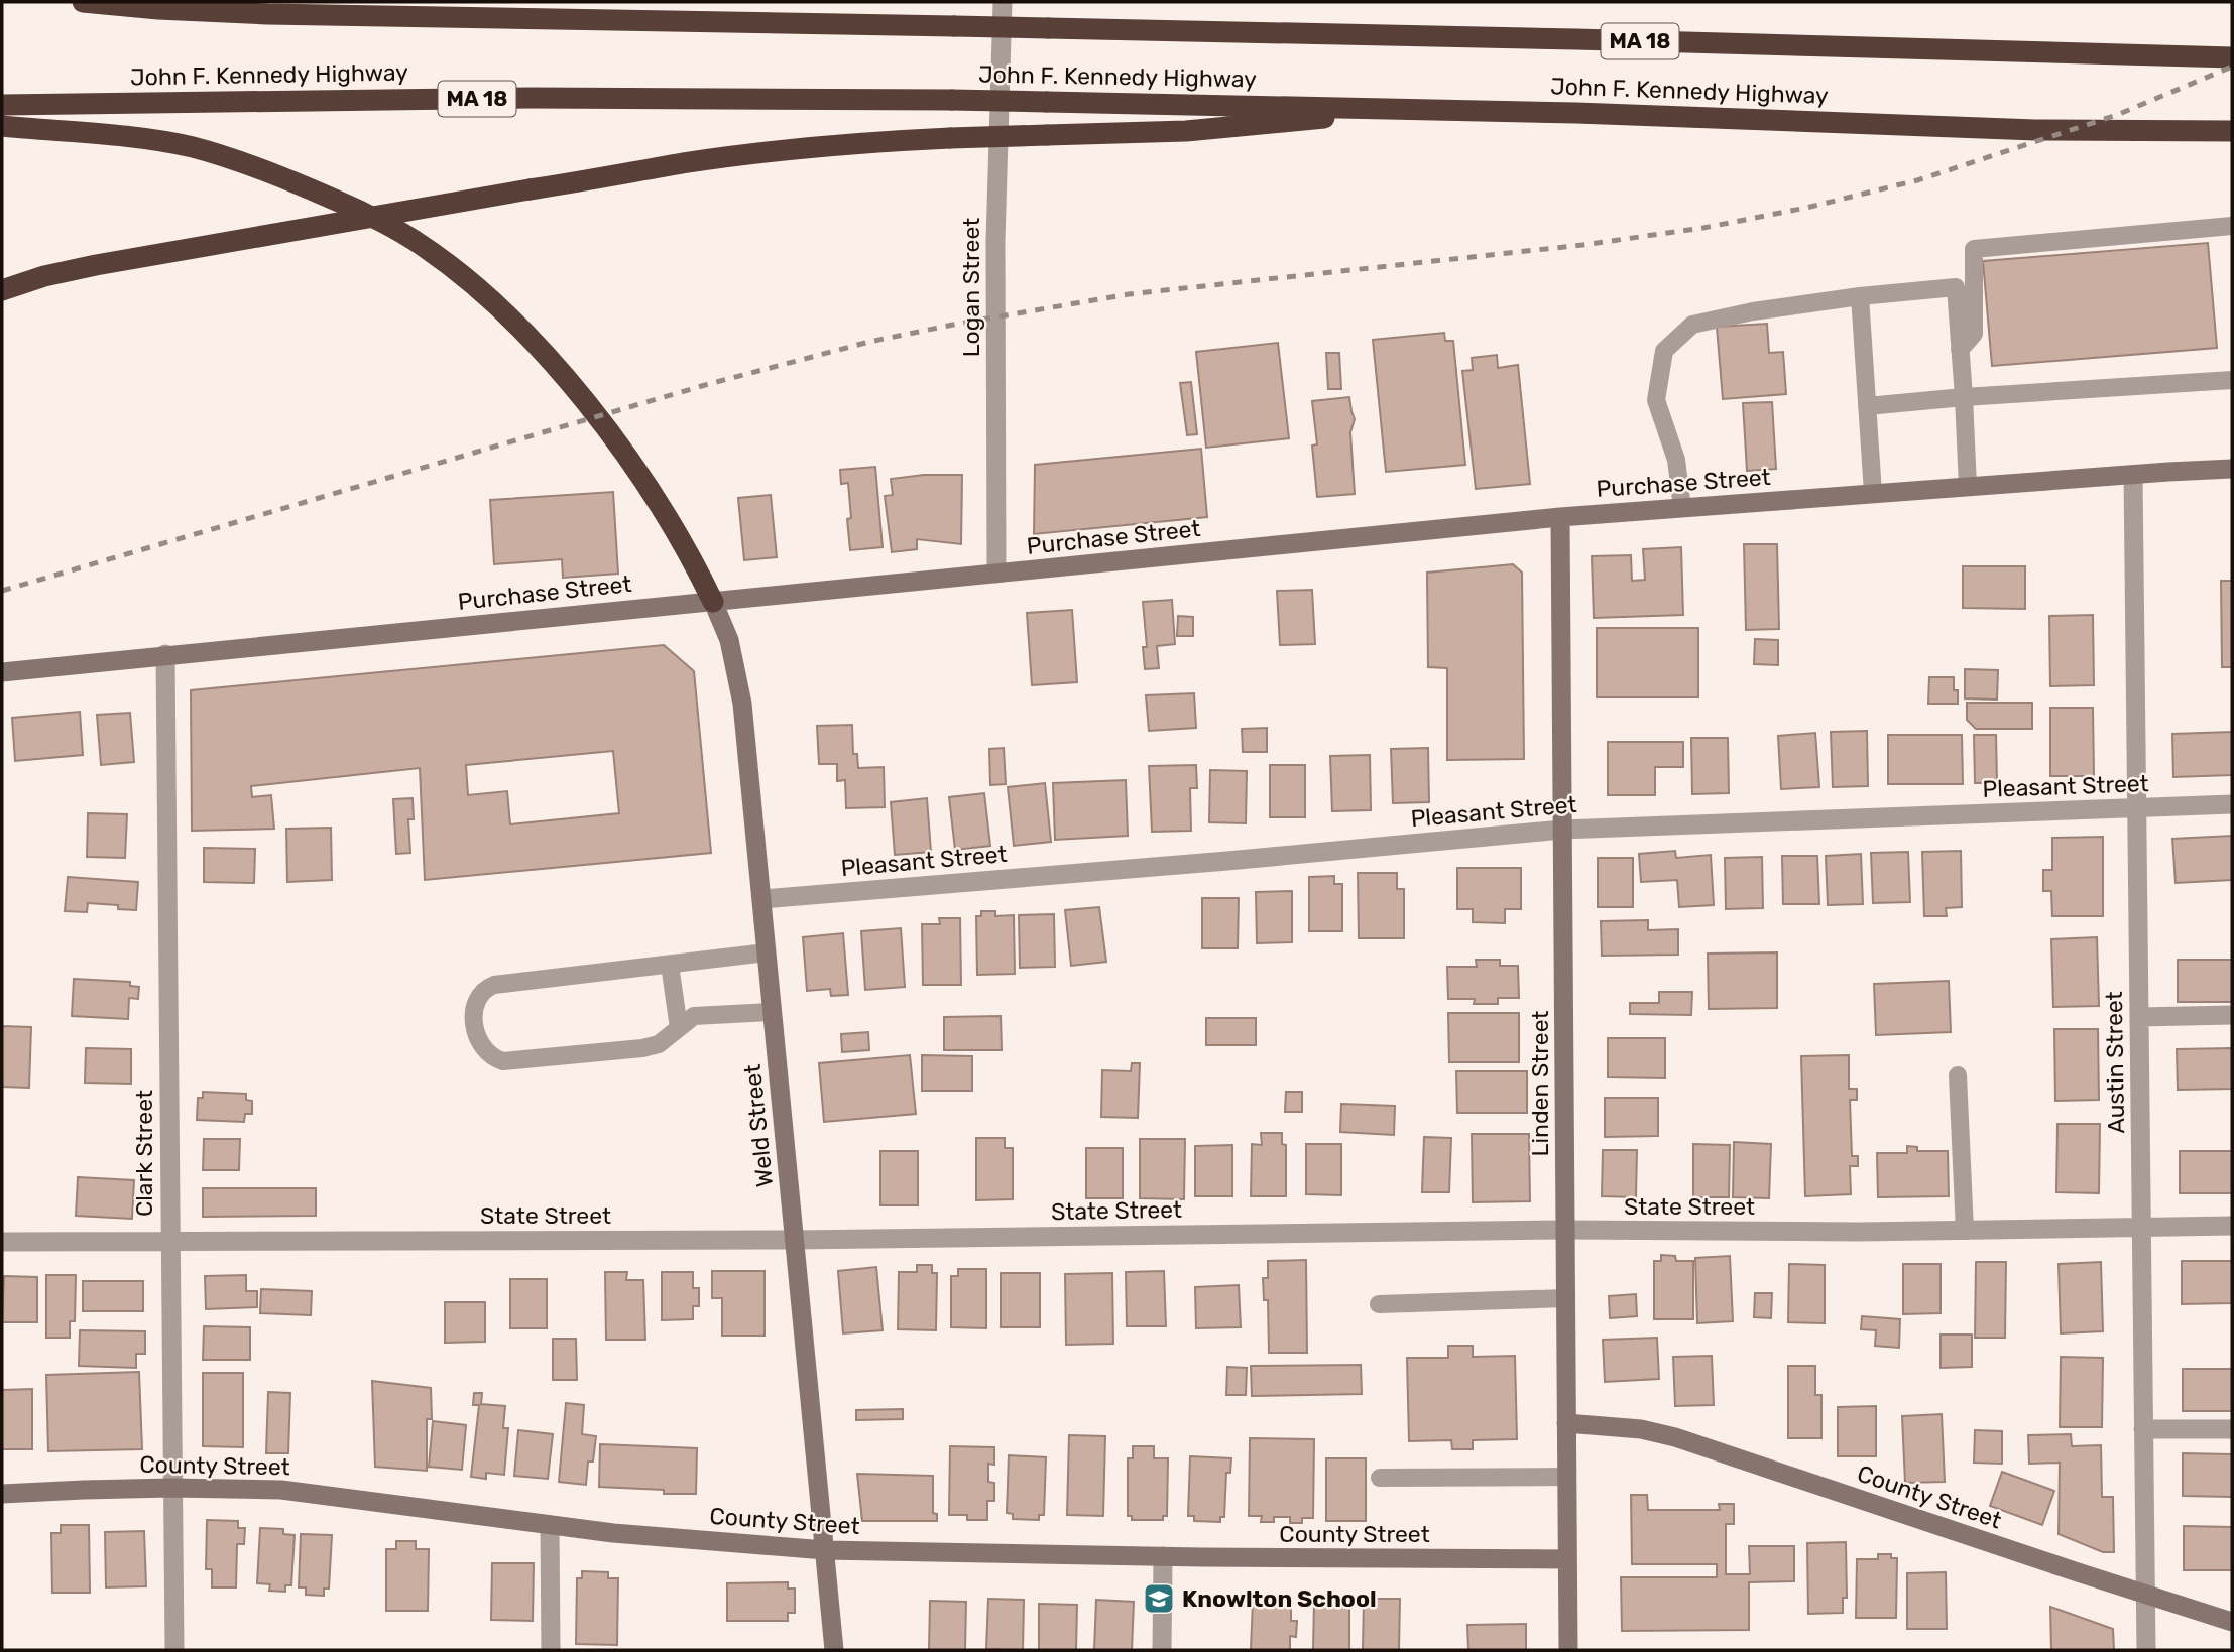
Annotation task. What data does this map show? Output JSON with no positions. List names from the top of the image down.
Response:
{
  "streets": {
    "highway": ["MA 18", "John F. Kennedy Highway"],
    "main road": [
      "Purchase Street",
      "Linden Street",
      "Weld Street",
      "County Street"
    ],
    "street": [
      "Logan Street",
      "Pleasant Street",
      "Austin Street",
      "Clark Street",
      "State Street"
    ]
  },
  "crossings": [
    ["Logan Street", "Purchase Street"],
    ["Purchase Street", "Austin Street"],
    ["Purchase Street", "Linden Street"],
    ["Purchase Street", "Weld Street"],
    ["Purchase Street", "Clark Street"],
    ["Pleasant Street", "Austin Street"],
    ["Pleasant Street", "Linden Street"],
    ["Pleasant Street", "Weld Street"],
    ["Austin Street", "State Street"],
    ["Austin Street", "County Street"],
    ["Linden Street", "State Street"],
    ["Linden Street", "County Street"],
    ["Weld Street", "State Street"],
    ["Weld Street", "County Street"],
    ["Clark Street", "State Street"],
    ["Clark Street", "County Street"]
  ],
  "places": {
    "school or university": ["Knowlton School"]
  }
}
